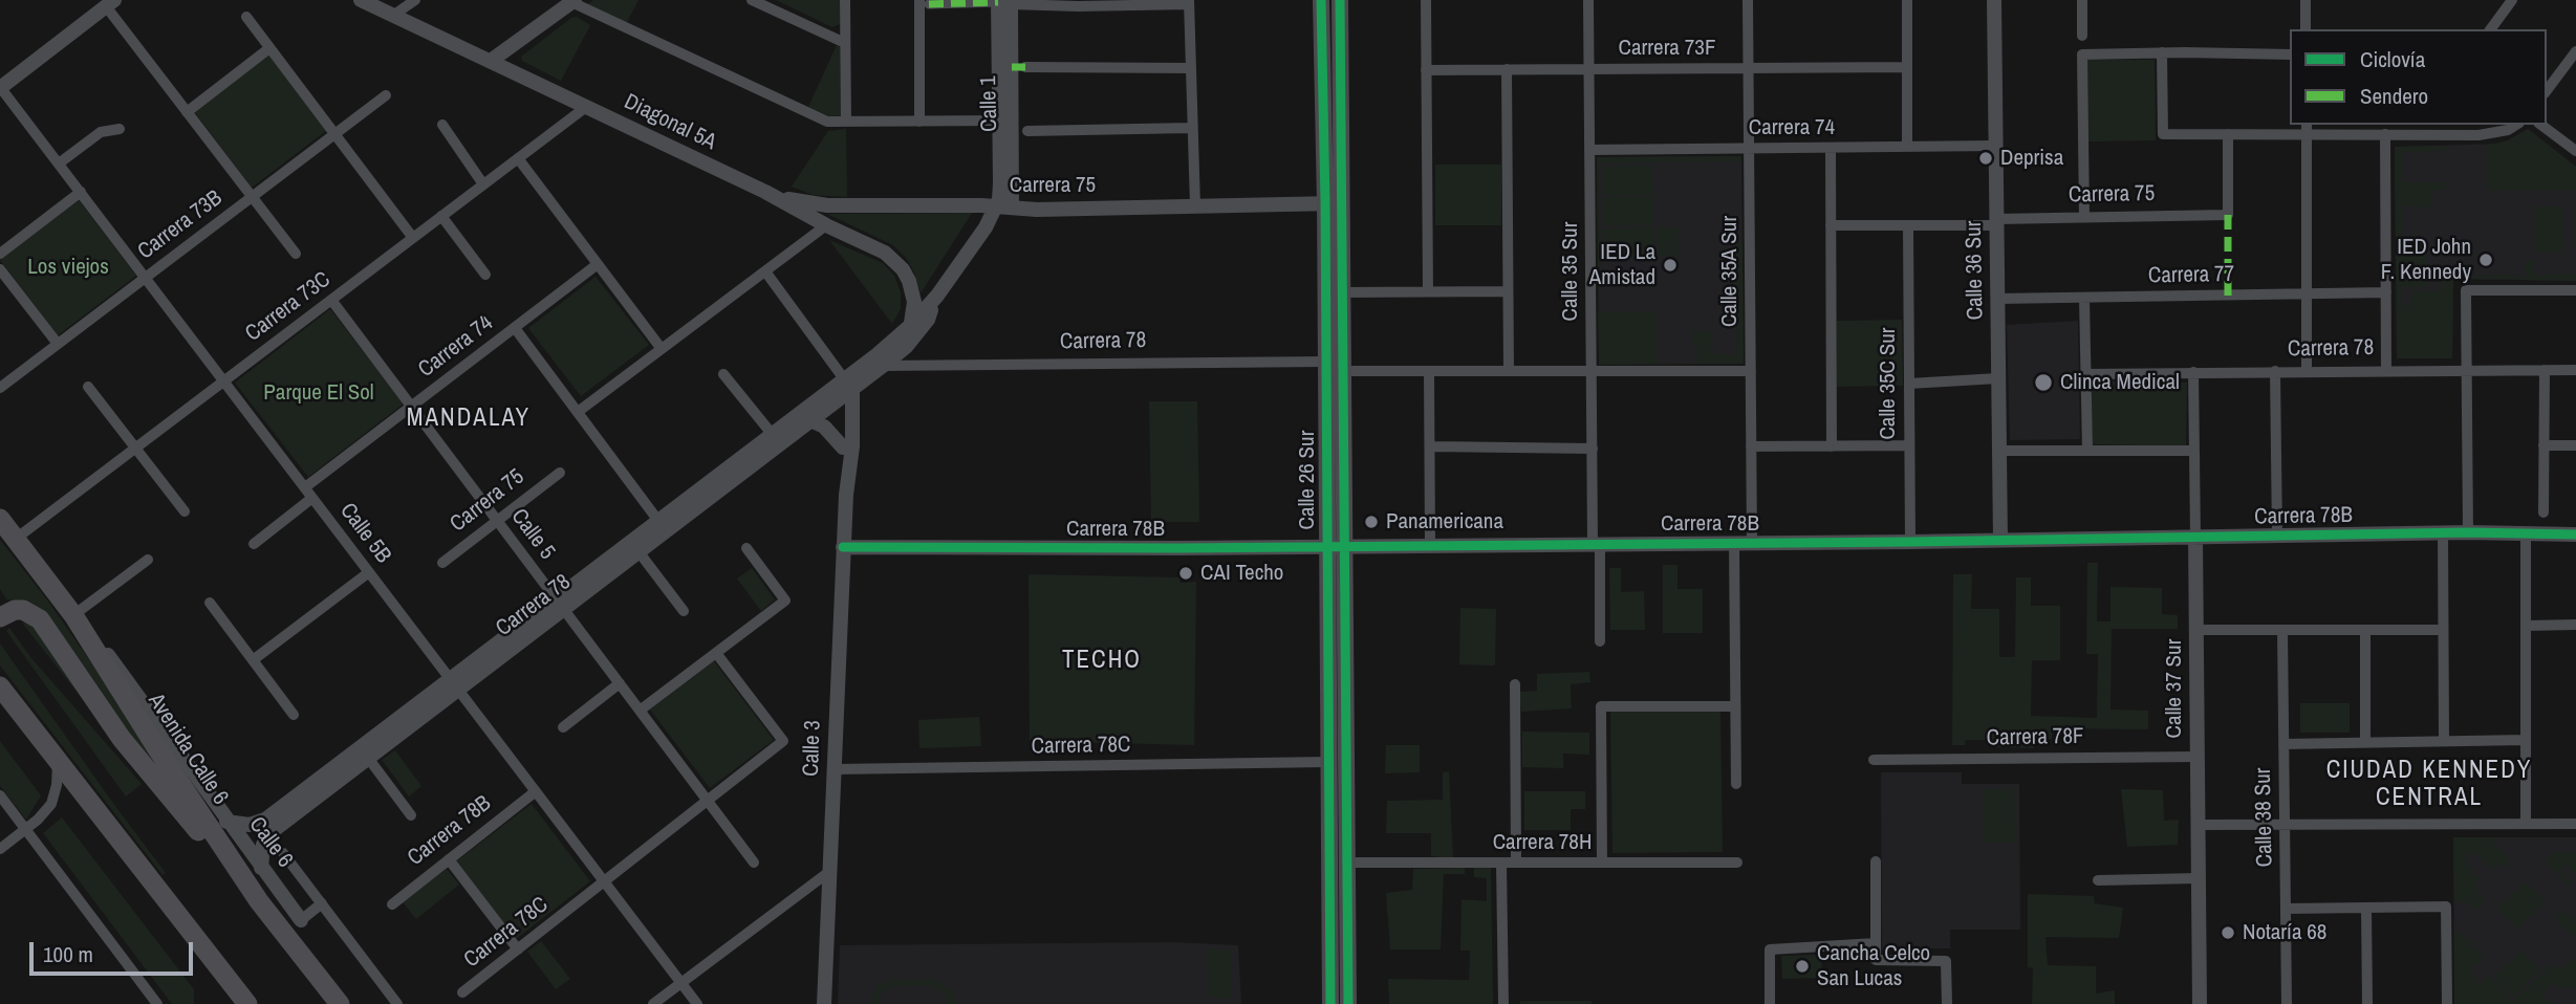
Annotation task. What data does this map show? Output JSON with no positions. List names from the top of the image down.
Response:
{
  "streets": {
    "highway": ["Avenida Calle 6"],
    "main road": ["Calle 26 Sur"],
    "street": [
      "Carrera 73F",
      "Calle 1",
      "Diagonal 5A",
      "Carrera 74",
      "Carrera 75",
      "Carrera 73B",
      "Calle 36 Sur",
      "Calle 35 Sur",
      "Calle 35A Sur",
      "Carrera 77",
      "Carrera 73C",
      "Carrera 78",
      "Calle 35C Sur",
      "Carrera 78B",
      "Calle 5B",
      "Calle 5",
      "Calle 37 Sur",
      "Carrera 78F",
      "Carrera 78C",
      "Calle 3",
      "Calle 38 Sur",
      "Calle 6",
      "Carrera 78H"
    ]
  },
  "crossings": [
    ["Carrera 73F", "Calle 35 Sur"],
    ["Carrera 73F", "Calle 35A Sur"],
    ["Calle 1", "Carrera 75"],
    ["Diagonal 5A", "Carrera 75"],
    ["Diagonal 5A", "Carrera 73C"],
    ["Carrera 74", "Calle 36 Sur"],
    ["Carrera 74", "Calle 35 Sur"],
    ["Carrera 74", "Calle 35A Sur"],
    ["Carrera 74", "Calle 5B"],
    ["Carrera 74", "Calle 5"],
    ["Carrera 75", "Calle 36 Sur"],
    ["Carrera 75", "Calle 35C Sur"],
    ["Carrera 75", "Calle 26 Sur"],
    ["Carrera 75", "Calle 5"],
    ["Carrera 73B", "Calle 5B"],
    ["Calle 36 Sur", "Carrera 77"],
    ["Calle 36 Sur", "Carrera 78B"],
    ["Calle 35 Sur", "Carrera 78B"],
    ["Calle 35A Sur", "Carrera 78B"],
    ["Carrera 73C", "Calle 5B"],
    ["Carrera 73C", "Calle 5"],
    ["Carrera 73C", "Avenida Calle 6"],
    ["Carrera 78", "Calle 26 Sur"],
    ["Carrera 78", "Calle 5B"],
    ["Carrera 78", "Calle 5"],
    ["Carrera 78", "Calle 37 Sur"],
    ["Carrera 78", "Calle 3"],
    ["Carrera 78", "Calle 6"],
    ["Calle 35C Sur", "Carrera 78B"],
    ["Calle 26 Sur", "Carrera 78B"],
    ["Calle 26 Sur", "Carrera 78C"],
    ["Calle 26 Sur", "Carrera 78H"],
    ["Carrera 78B", "Calle 5B"],
    ["Carrera 78B", "Calle 37 Sur"],
    ["Carrera 78B", "Calle 3"],
    ["Calle 5B", "Carrera 78C"],
    ["Calle 5", "Carrera 78C"],
    ["Calle 37 Sur", "Carrera 78F"],
    ["Carrera 78C", "Calle 3"],
    ["Avenida Calle 6", "Calle 6"]
  ],
  "districts": ["MANDALAY", "TECHO", "CIUDAD KENNEDY CENTRAL"],
  "parks": ["Los viejos", "Parque El Sol"],
  "places": [
    "Deprisa",
    "IED John F. Kennedy",
    "IED La Amistad",
    "Clinca Medical",
    "Panamericana",
    "CAI Techo",
    "Notaría 68",
    "Cancha Celco San Lucas"
  ],
  "legend": ["Ciclovía", "Sendero"],
  "scale_bar": "100 m"
}
